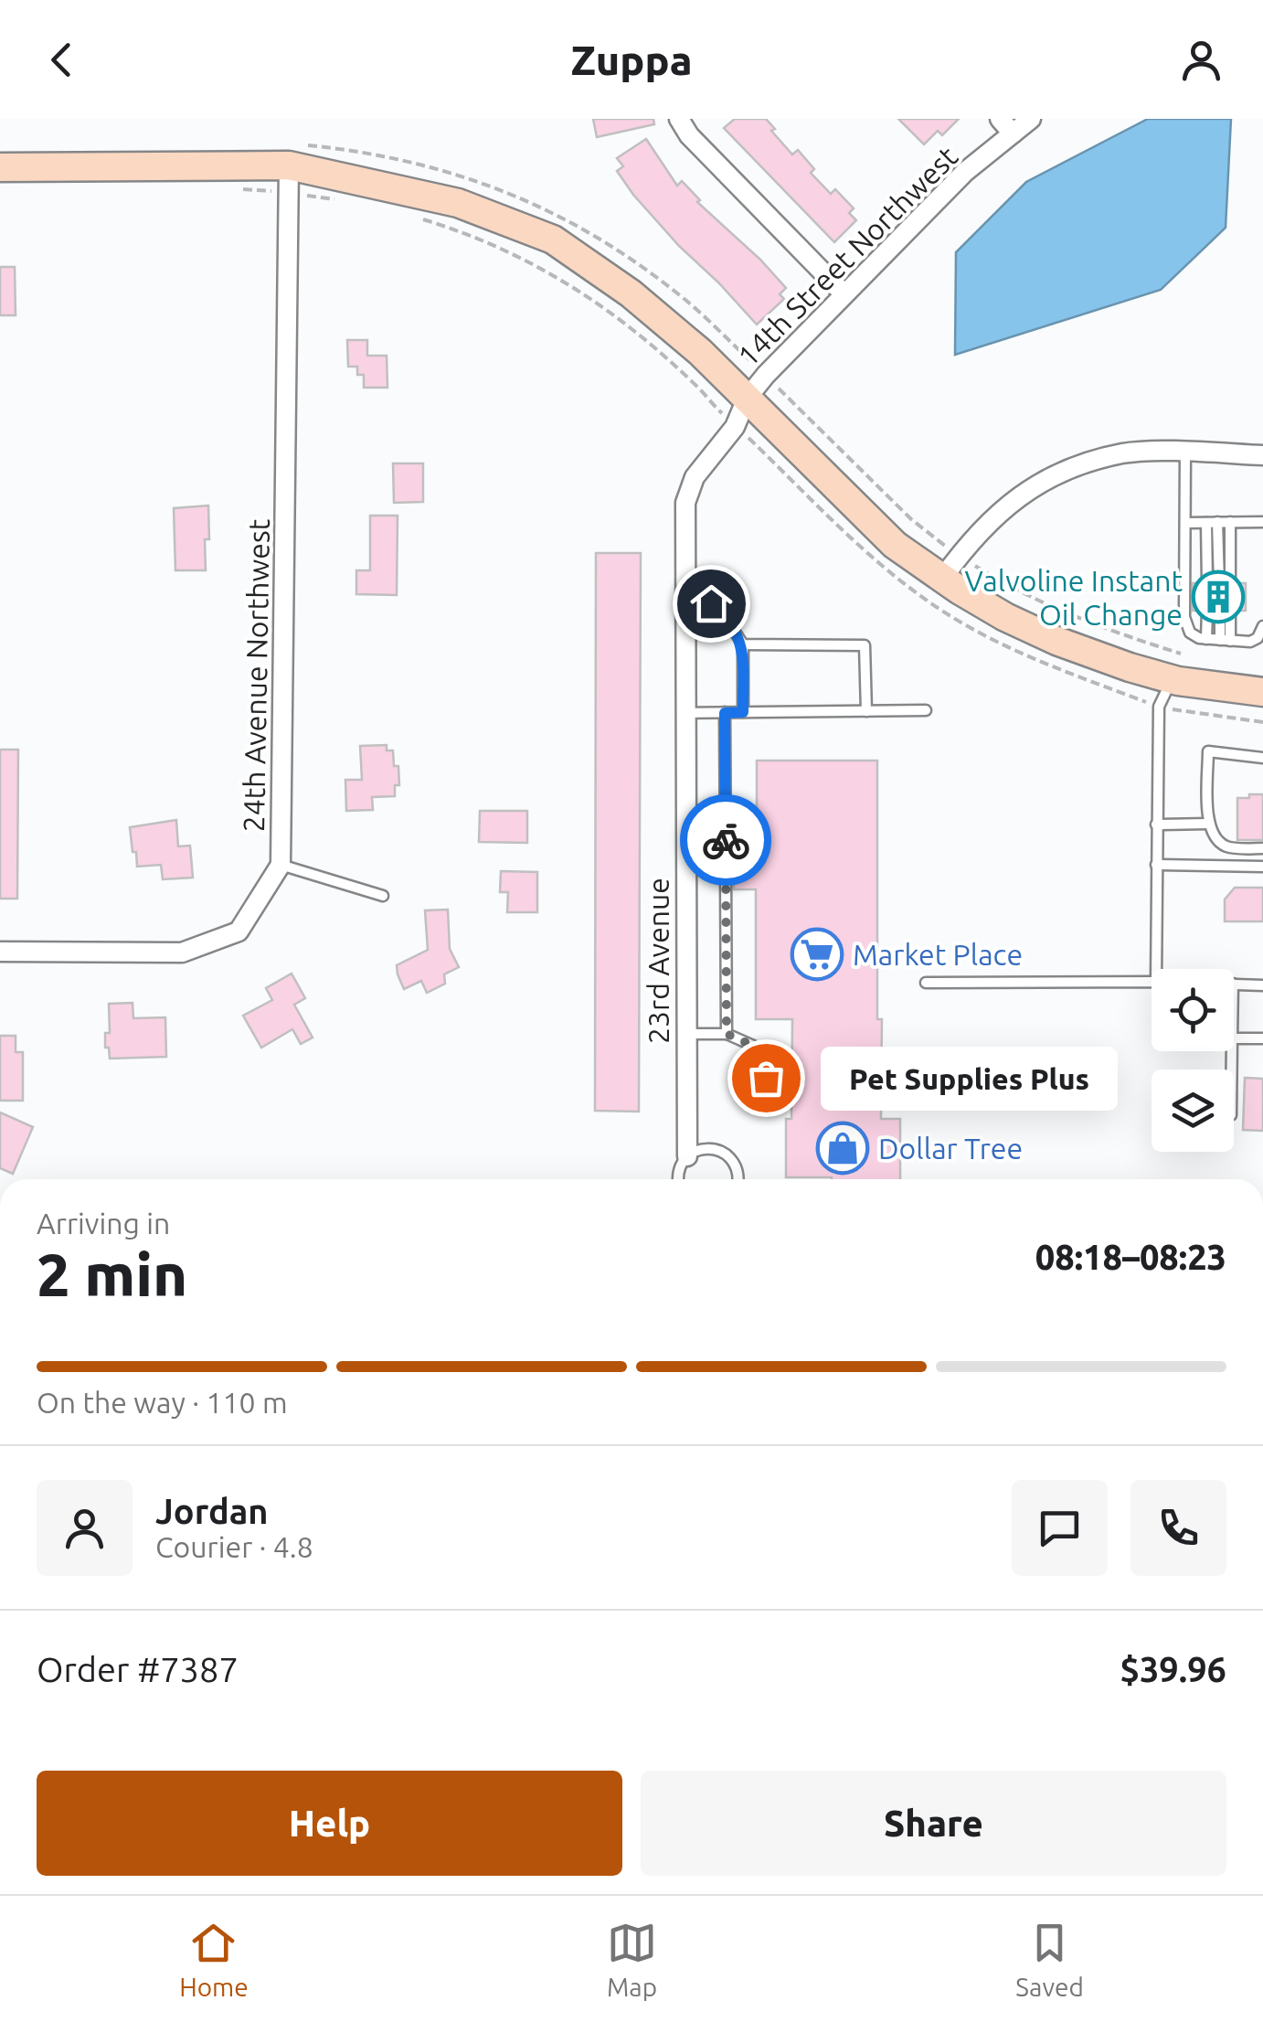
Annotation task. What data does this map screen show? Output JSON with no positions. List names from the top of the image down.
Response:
{
  "streets": {
    "street": ["14th Street Northwest", "24th Avenue Northwest", "23rd Avenue"]
  },
  "crossings": [
    ["14th Street Northwest", "23rd Avenue"]
  ],
  "places": {
    "building": ["Valvoline Instant Oil Change"],
    "supermarket": ["Market Place"],
    "other": ["Pet Supplies Plus"],
    "shop": ["Dollar Tree"]
  },
  "page": {
    "header": "Zuppa",
    "bubble": "Pet Supplies Plus",
    "heading": ["2 min", "Arriving in", "08:18–08:23"],
    "panel": [
      "Jordan",
      "Courier · 4.8",
      "Order #7387",
      "$39.96"
    ],
    "bar": "On the way · 110 m",
    "buttons": ["Help", "Share"],
    "tabs": ["Home", "Map", "Saved"]
  }
}
